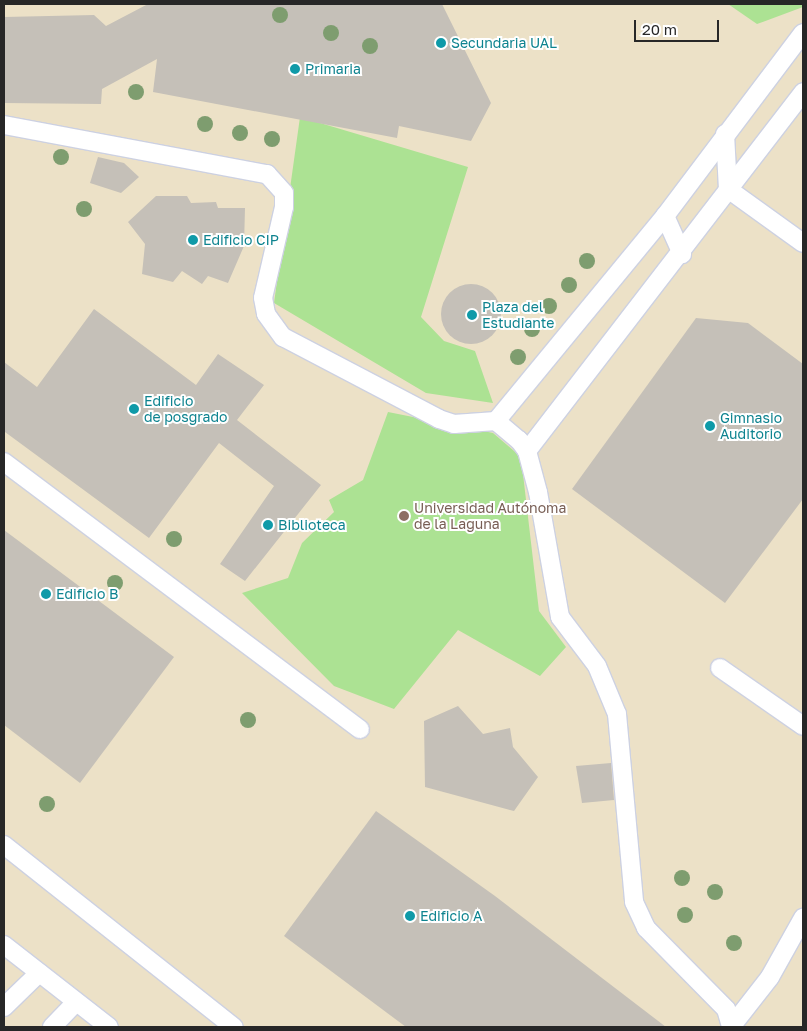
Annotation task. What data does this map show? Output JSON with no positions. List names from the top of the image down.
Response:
{
  "places": [
    "Secundaria UAL",
    "Primaria",
    "Edificio CIP",
    "Plaza del Estudiante",
    "Edificio de posgrado",
    "Gimnasio Auditorio",
    "Universidad Autónoma de la Laguna",
    "Biblioteca",
    "Edificio B",
    "Edificio A"
  ],
  "scale_bar": "20 m"
}
